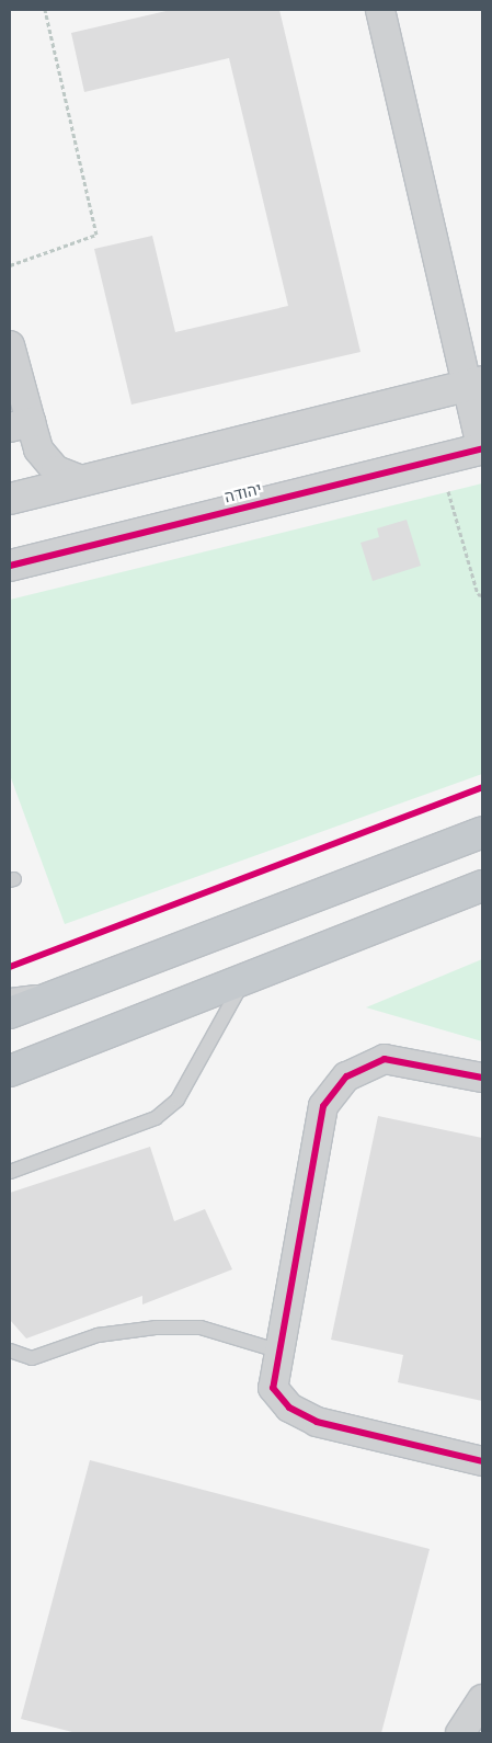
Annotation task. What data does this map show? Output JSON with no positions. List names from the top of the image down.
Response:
{
  "streets": {
    "street": ["יהודה"]
  }
}
